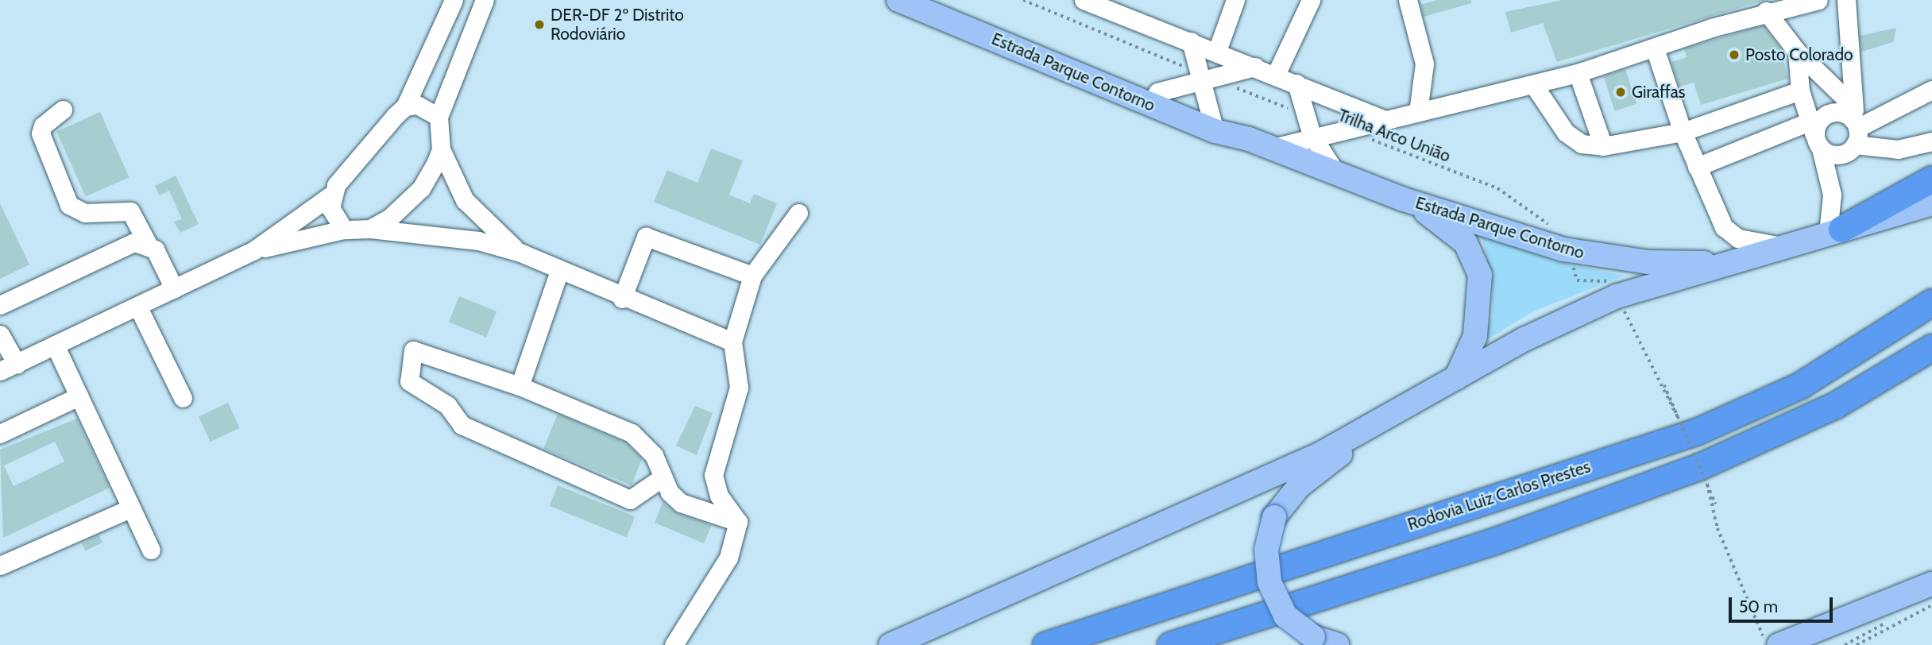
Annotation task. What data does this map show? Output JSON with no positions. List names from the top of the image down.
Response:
{
  "streets": {
    "highway": ["Rodovia Luiz Carlos Prestes"],
    "main road": ["Estrada Parque Contorno"],
    "path": ["Trilha Arco União"]
  },
  "places": ["DER-DF 2º Distrito Rodoviário", "Posto Colorado", "Giraffas"],
  "scale_bar": "50 m"
}
